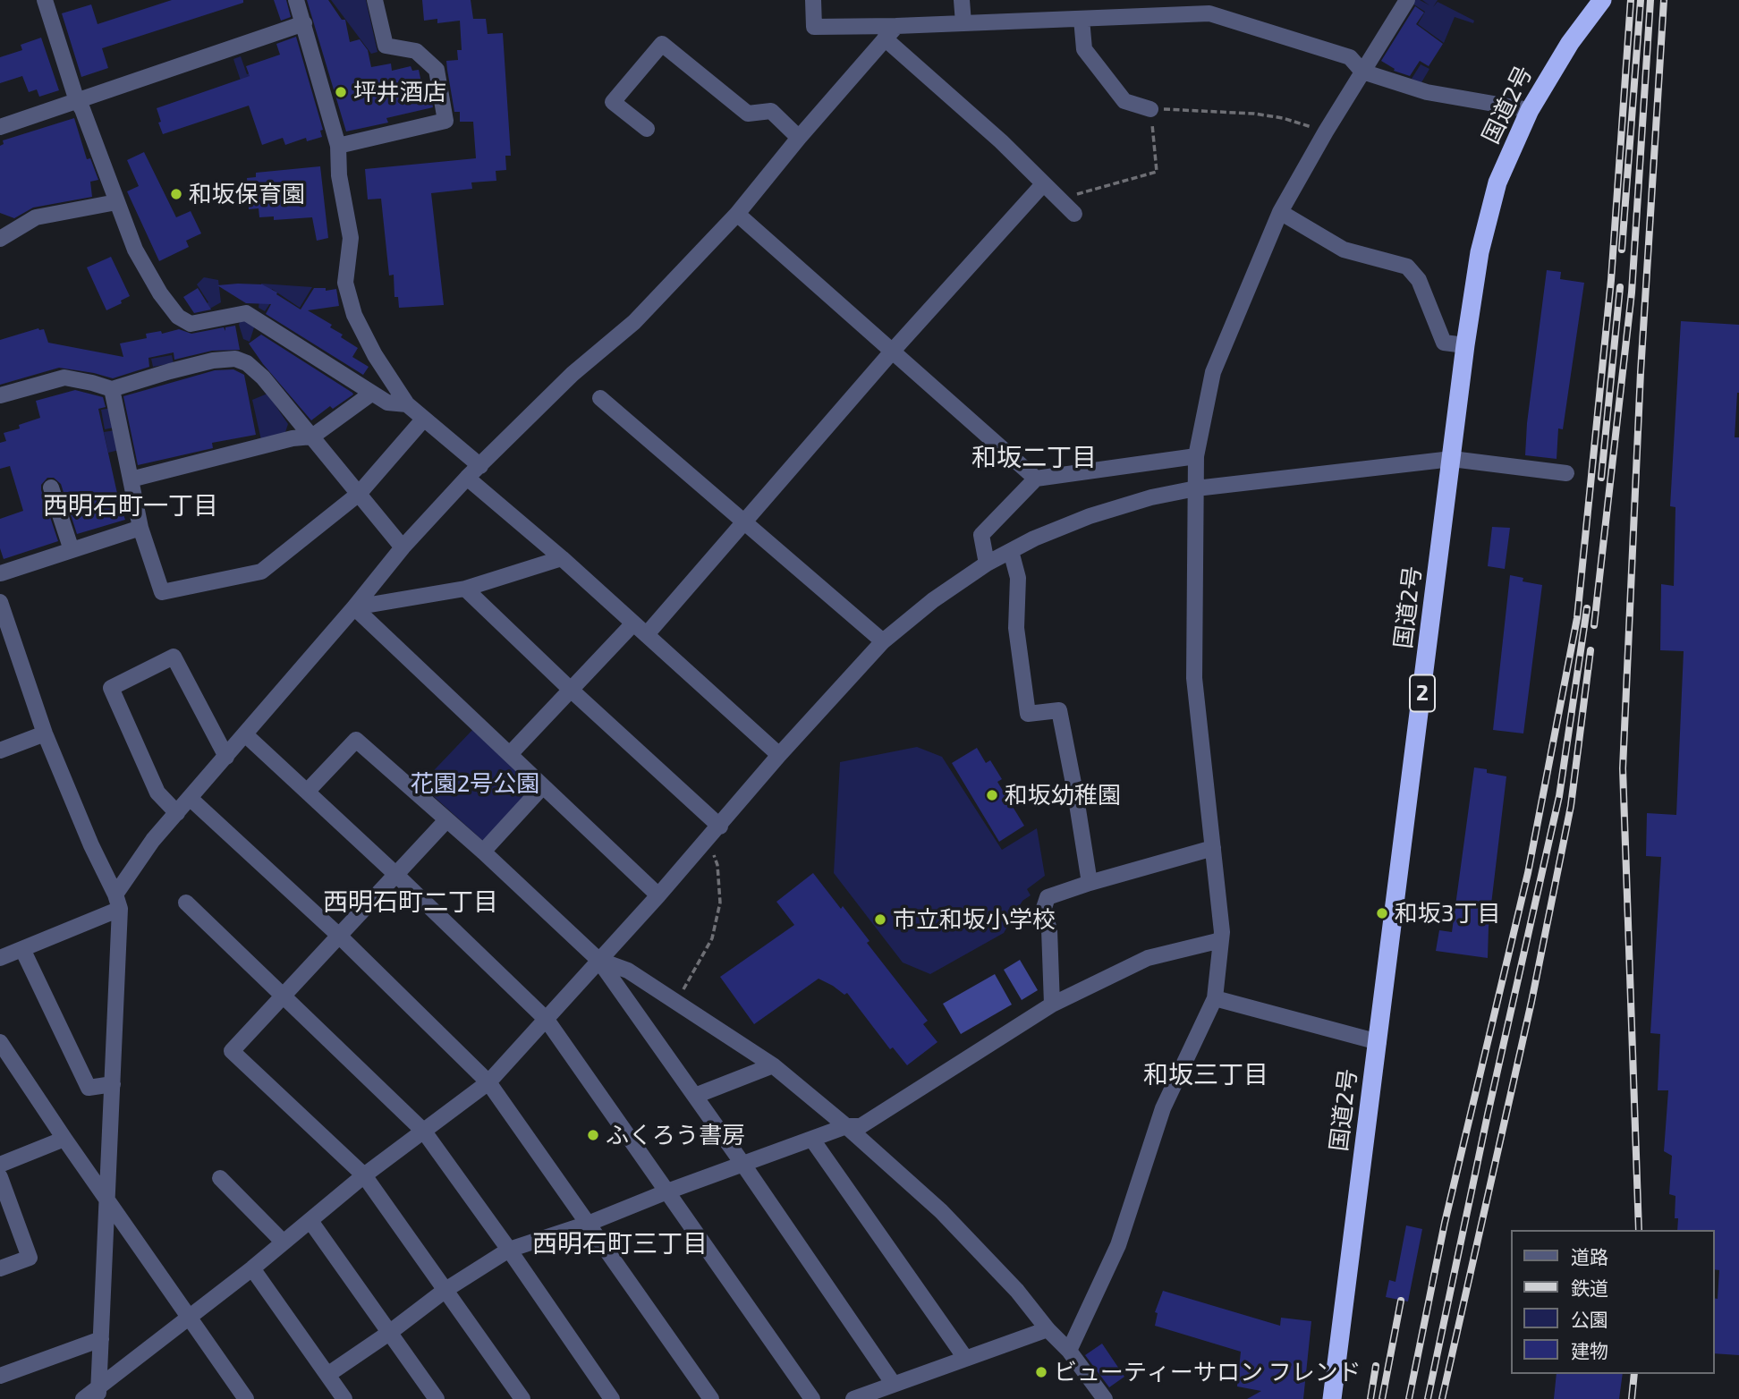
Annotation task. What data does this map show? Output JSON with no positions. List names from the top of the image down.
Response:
{
  "streets": {
    "highway": ["国道2号", "2"]
  },
  "districts": [
    "和坂二丁目",
    "西明石町一丁目",
    "西明石町二丁目",
    "和坂三丁目",
    "西明石町三丁目"
  ],
  "parks": ["花園2号公園"],
  "places": [
    "坪井酒店",
    "和坂保育園",
    "和坂幼稚園",
    "和坂3丁目",
    "市立和坂小学校",
    "ふくろう書房",
    "ビューティーサロン フレンド"
  ],
  "legend": [
    "道路",
    "鉄道",
    "公園",
    "建物"
  ]
}
